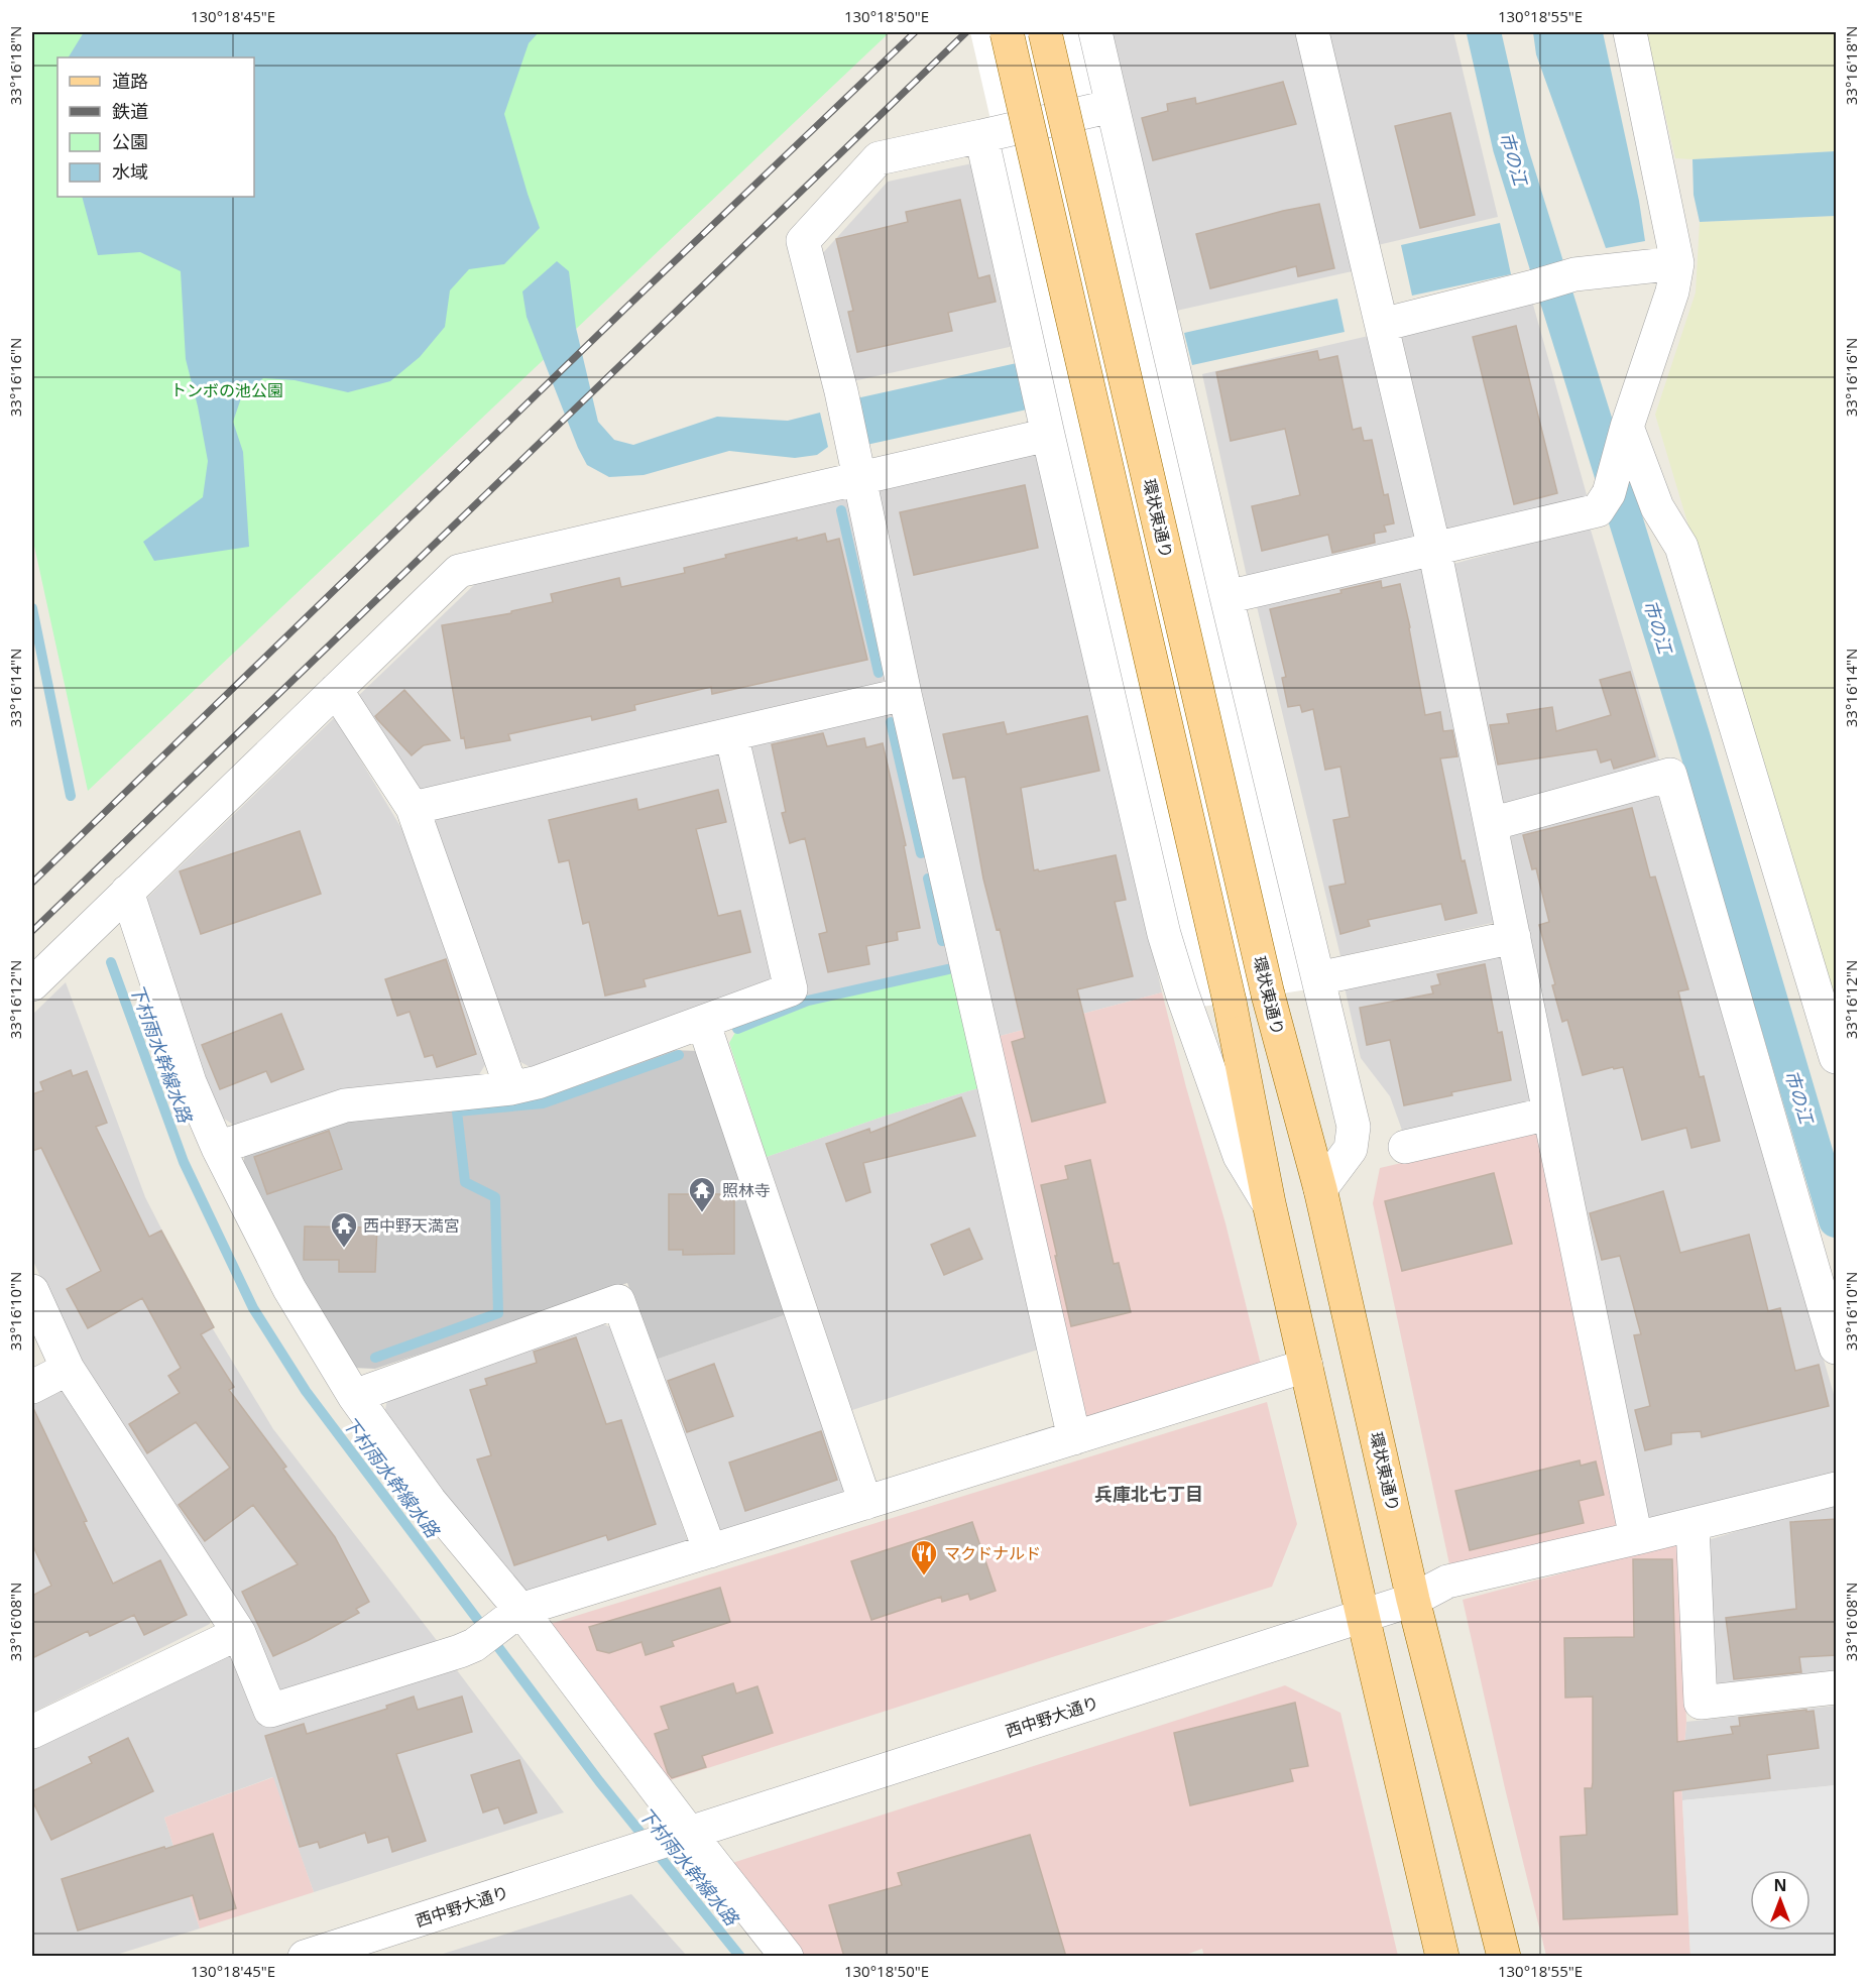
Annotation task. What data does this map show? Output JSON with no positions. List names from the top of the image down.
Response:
{
  "streets": {
    "main road": ["環状東通り"],
    "street": ["西中野大通り"]
  },
  "crossings": [
    ["環状東通り", "西中野大通り"]
  ],
  "districts": ["兵庫北七丁目"],
  "water": ["市の江", "下村雨水幹線水路"],
  "parks": ["トンボの池公園"],
  "places": {
    "temple": ["照林寺", "西中野天満宮"],
    "restaurant": ["マクドナルド"]
  },
  "legend": [
    "道路",
    "鉄道",
    "公園",
    "水域"
  ],
  "north": "top",
  "coordinates": [
    "130°18'45\"E",
    "130°18'50\"E",
    "130°18'55\"E",
    "33°16'18\"N",
    "33°16'16\"N",
    "33°16'14\"N",
    "33°16'12\"N",
    "33°16'10\"N",
    "33°16'08\"N"
  ]
}
